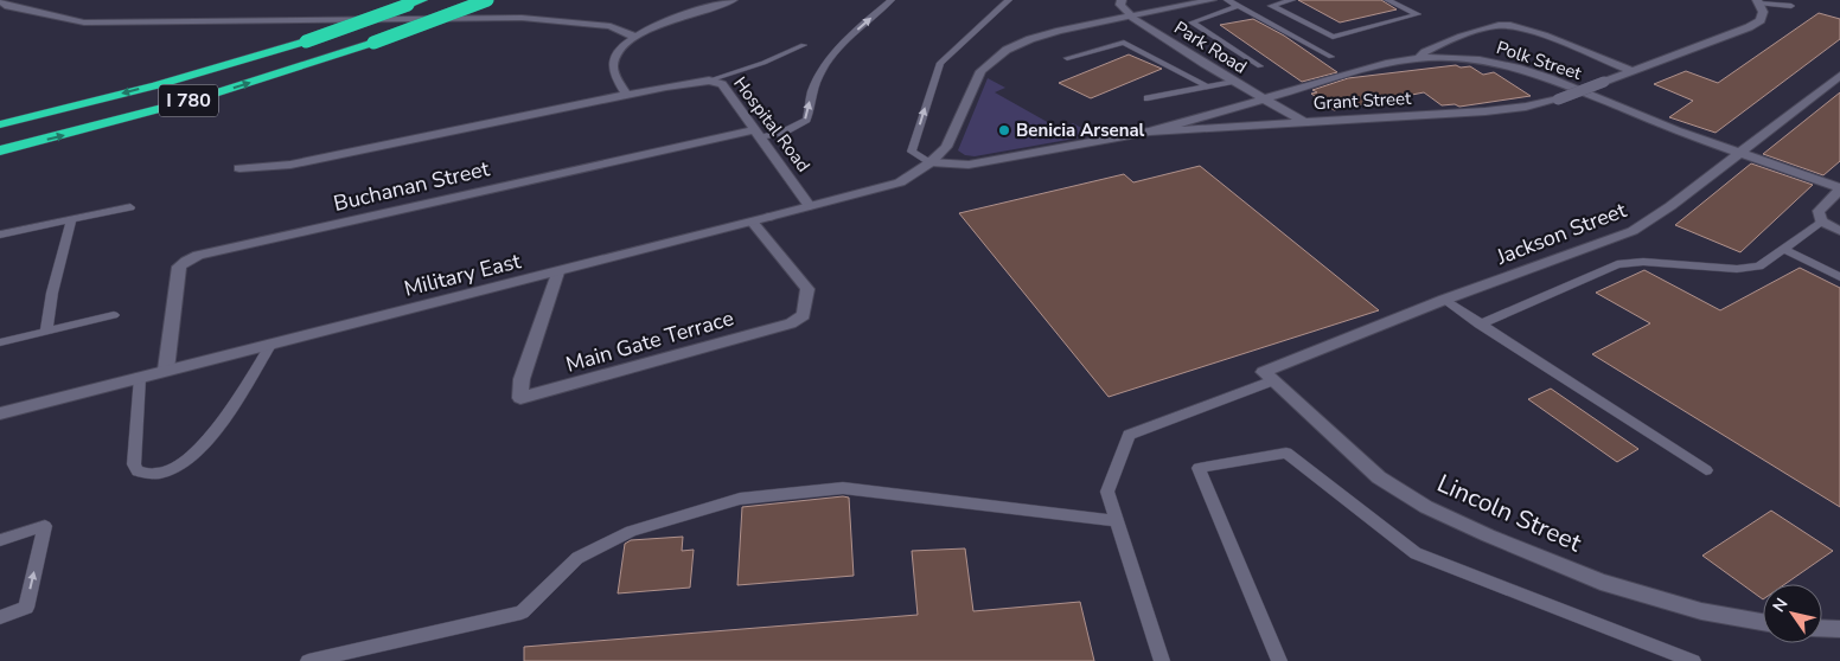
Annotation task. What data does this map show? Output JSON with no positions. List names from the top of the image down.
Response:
{
  "streets": {
    "highway": ["I 780"],
    "street": [
      "Park Road",
      "Polk Street",
      "Grant Street",
      "Hospital Road",
      "Buchanan Street",
      "Jackson Street",
      "Military East",
      "Main Gate Terrace",
      "Lincoln Street"
    ]
  },
  "crossings": [
    ["Park Road", "Polk Street"],
    ["Park Road", "Grant Street"],
    ["Park Road", "Military East"],
    ["Polk Street", "Grant Street"],
    ["Polk Street", "Jackson Street"],
    ["Grant Street", "Military East"],
    ["Hospital Road", "Buchanan Street"],
    ["Hospital Road", "Military East"],
    ["Buchanan Street", "Military East"],
    ["Jackson Street", "Lincoln Street"],
    ["Military East", "Main Gate Terrace"]
  ],
  "places": ["Benicia Arsenal"],
  "north": "top left"
}
